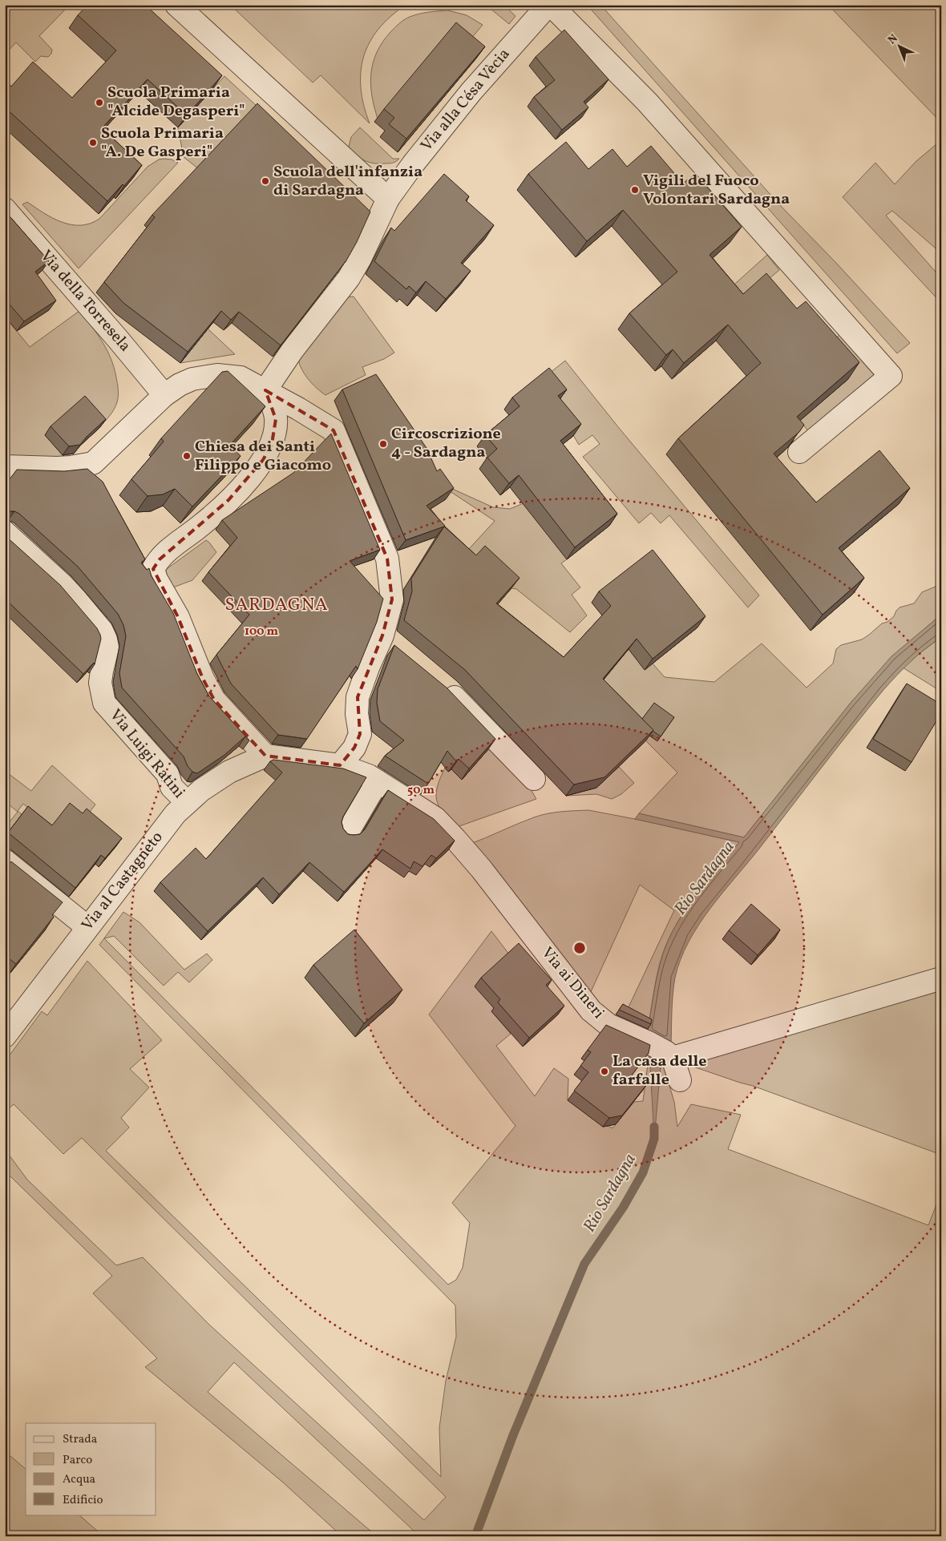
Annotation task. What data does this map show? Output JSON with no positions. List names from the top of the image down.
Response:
{
  "streets": {
    "street": [
      "Via alla Césa Vècia",
      "Via della Torresela",
      "Via Luigi Ratini",
      "Via al Castagneto",
      "Via ai Dineri"
    ]
  },
  "crossings": [
    ["Via Luigi Ratini", "Via al Castagneto"],
    ["Via al Castagneto", "Via ai Dineri"]
  ],
  "districts": ["SARDAGNA"],
  "water": ["Rio Sardagna"],
  "places": [
    "Scuola Primaria \"Alcide Degasperi\"",
    "Scuola Primaria \"A. De Gasperi\"",
    "Scuola dell'infanzia di Sardagna",
    "Vigili del Fuoco Volontari Sardagna",
    "Circoscrizione 4 - Sardagna",
    "Chiesa dei Santi Filippo e Giacomo",
    "La casa delle farfalle"
  ],
  "legend": [
    "Strada",
    "Parco",
    "Acqua",
    "Edificio"
  ],
  "north": "top left",
  "rings": ["100 m", "50 m"]
}
